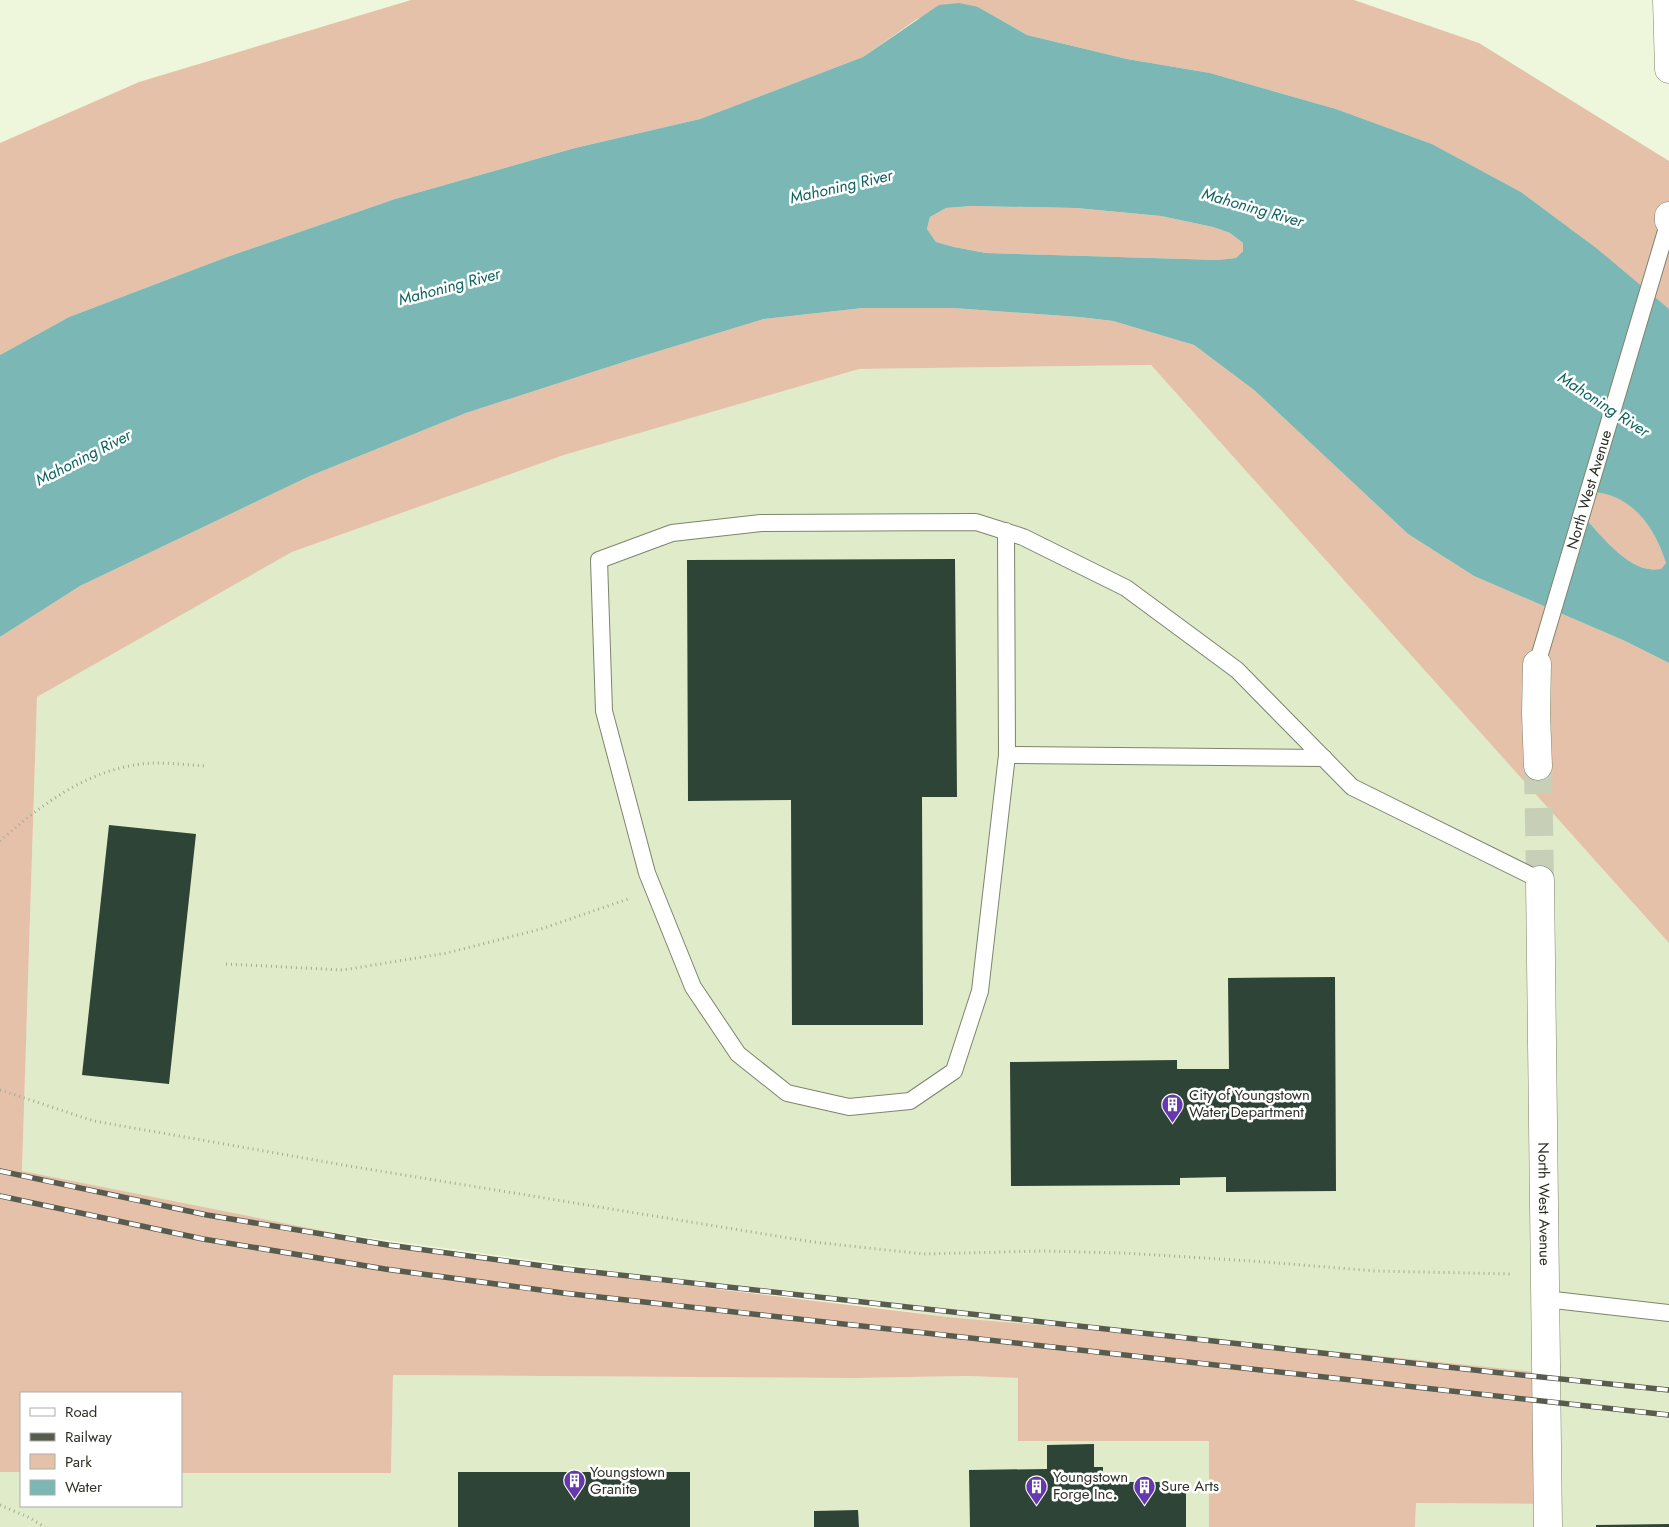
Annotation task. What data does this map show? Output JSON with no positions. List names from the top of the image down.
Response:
{
  "streets": {
    "street": ["North West Avenue"]
  },
  "water": ["Mahoning River"],
  "places": {
    "building": [
      "City of Youngstown Water Department",
      "Youngstown Granite",
      "Youngstown Forge Inc.",
      "Sure Arts"
    ]
  },
  "legend": [
    "Road",
    "Railway",
    "Park",
    "Water"
  ]
}
